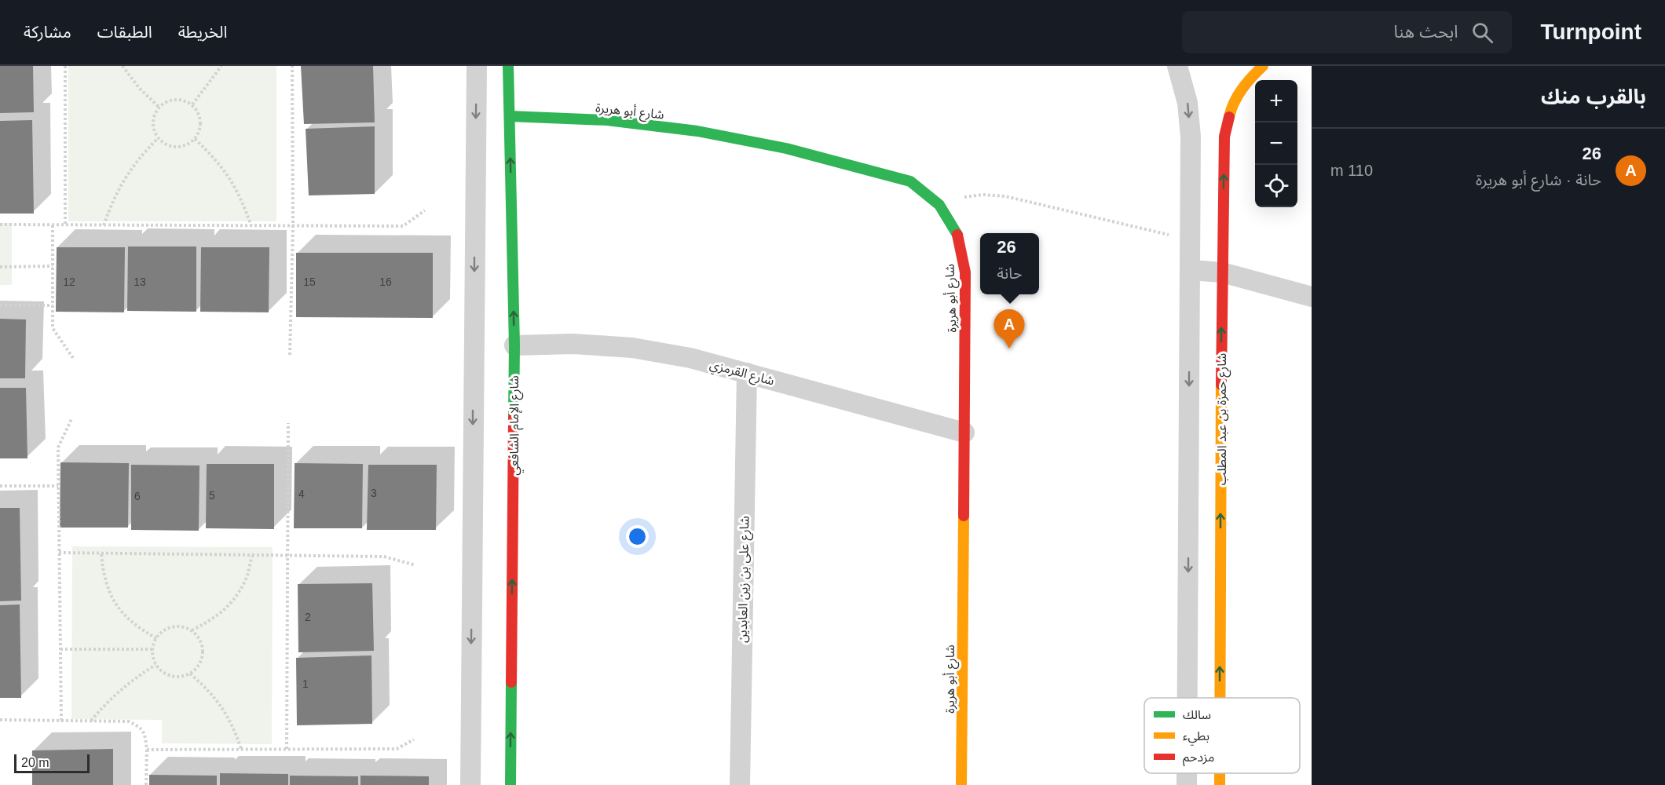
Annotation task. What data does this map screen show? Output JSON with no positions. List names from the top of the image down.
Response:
{
  "streets": {
    "street": [
      "شارع أبو هريرة",
      "شارع القرمزي",
      "شارع حمزة بن عبد المطلب",
      "شارع الإمام الشافعي",
      "شارع على بن زين العابدين"
    ]
  },
  "crossings": [
    ["شارع أبو هريرة", "شارع القرمزي"],
    ["شارع أبو هريرة", "شارع الإمام الشافعي"],
    ["شارع القرمزي", "شارع الإمام الشافعي"],
    ["شارع القرمزي", "شارع على بن زين العابدين"]
  ],
  "house_numbers": [
    "12",
    "13",
    "15",
    "16",
    "3",
    "4",
    "5",
    "6",
    "2",
    "1"
  ],
  "legend": ["سالك", "بطيء", "مزدحم"],
  "scale_bar": "20 m",
  "page": {
    "header": "Turnpoint",
    "search": "ابحث هنا",
    "nav": ["الخريطة", "الطبقات", "مشاركة"],
    "heading": "بالقرب منك",
    "map_buttons": ["+", "−"],
    "list": [
      {
        "mark": "A",
        "name": "26",
        "note": "حانة · شارع أبو هريرة",
        "value": "110 m"
      }
    ],
    "popup": ["26", "حانة"],
    "pins": "A",
    "scale": "20 m"
  }
}
